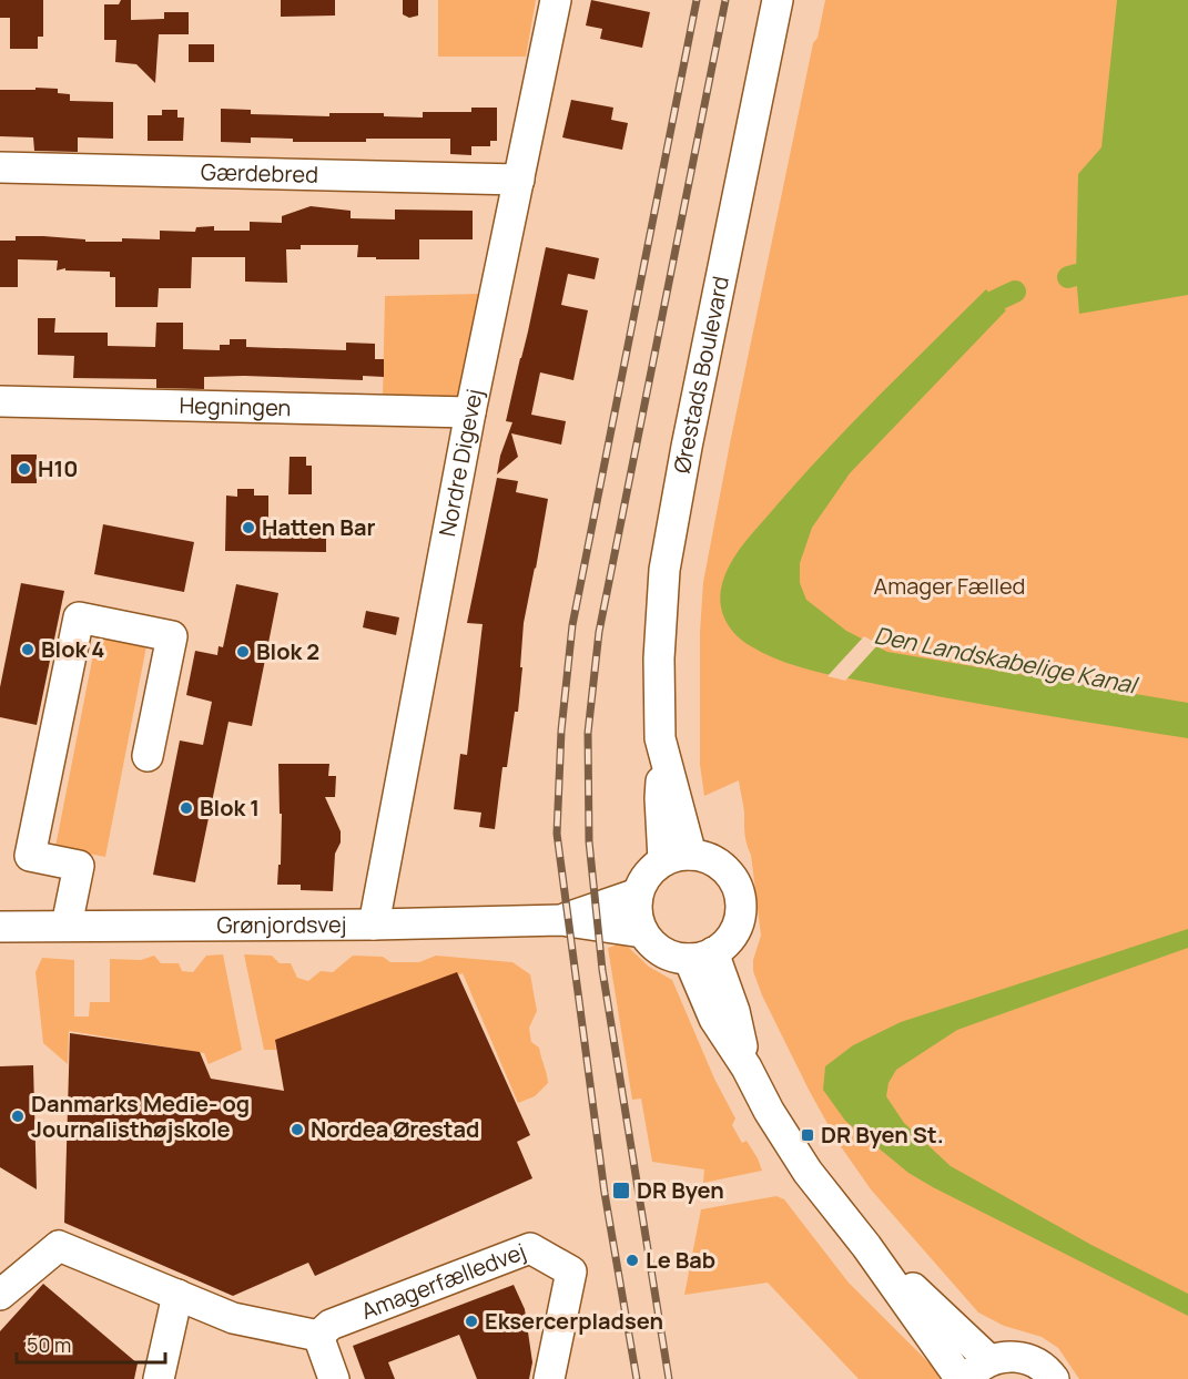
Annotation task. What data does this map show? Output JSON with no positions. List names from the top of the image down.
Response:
{
  "streets": {
    "street": [
      "Gærdebred",
      "Ørestads Boulevard",
      "Hegningen",
      "Nordre Digevej",
      "Grønjordsvej",
      "Amagerfælledvej"
    ]
  },
  "crossings": [
    ["Gærdebred", "Nordre Digevej"],
    ["Ørestads Boulevard", "Grønjordsvej"],
    ["Hegningen", "Nordre Digevej"],
    ["Nordre Digevej", "Grønjordsvej"]
  ],
  "water": ["Den Landskabelige Kanal"],
  "parks": ["Amager Fælled"],
  "places": {
    "other": [
      "H10",
      "Hatten Bar",
      "Blok 4",
      "Blok 2",
      "Blok 1",
      "Danmarks Medie- og Journalisthøjskole",
      "Nordea Ørestad",
      "Le Bab",
      "Eksercerpladsen"
    ],
    "transit": ["DR Byen St.", "DR Byen"]
  },
  "scale_bar": "50 m"
}
